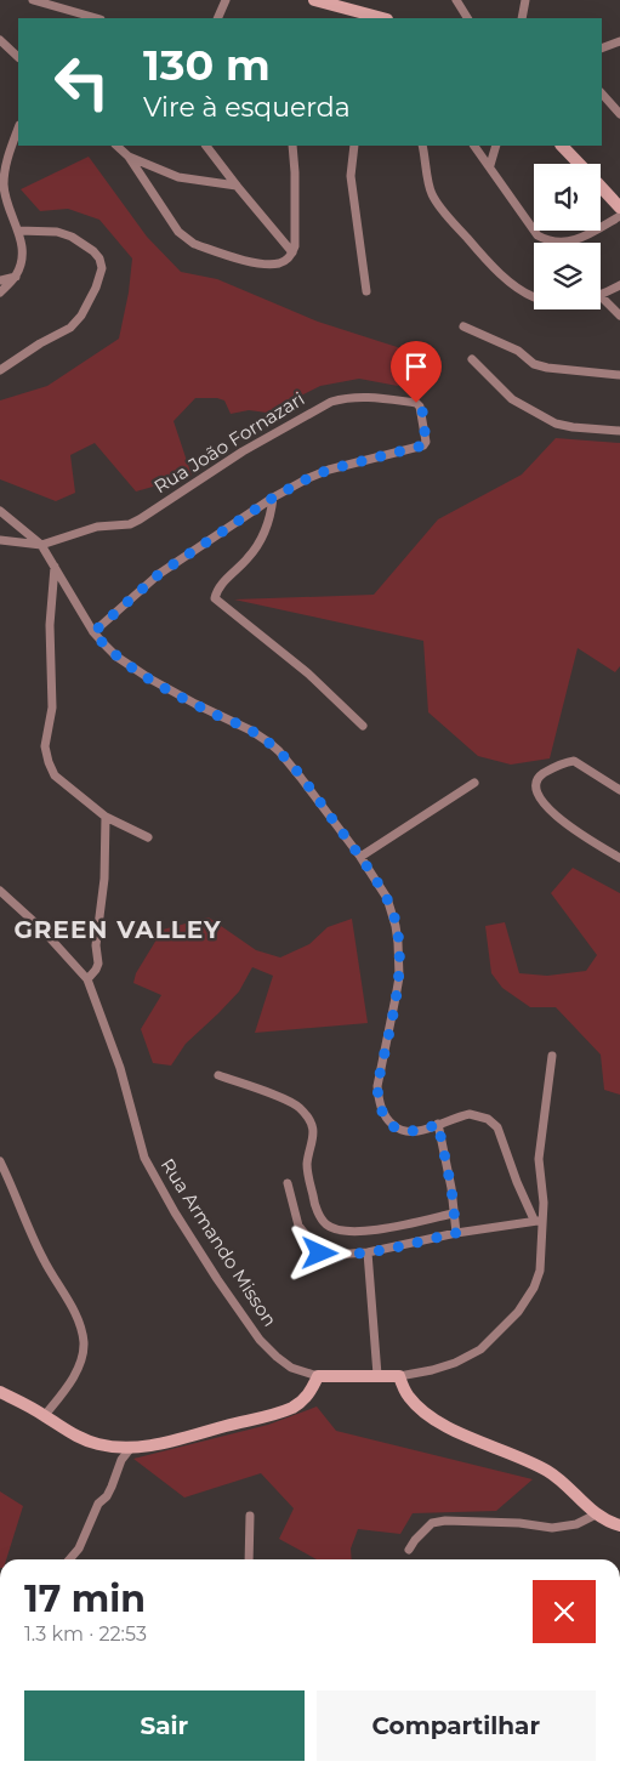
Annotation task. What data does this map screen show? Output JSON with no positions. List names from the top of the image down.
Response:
{
  "streets": {
    "street": ["Rua João Fornazari", "Rua Armando Misson"]
  },
  "districts": ["GREEN VALLEY"],
  "page": {
    "turn": ["130 m", "Vire à esquerda"],
    "heading": ["17 min", "1.3 km · 22:53"],
    "buttons": ["Sair", "Compartilhar"]
  }
}
